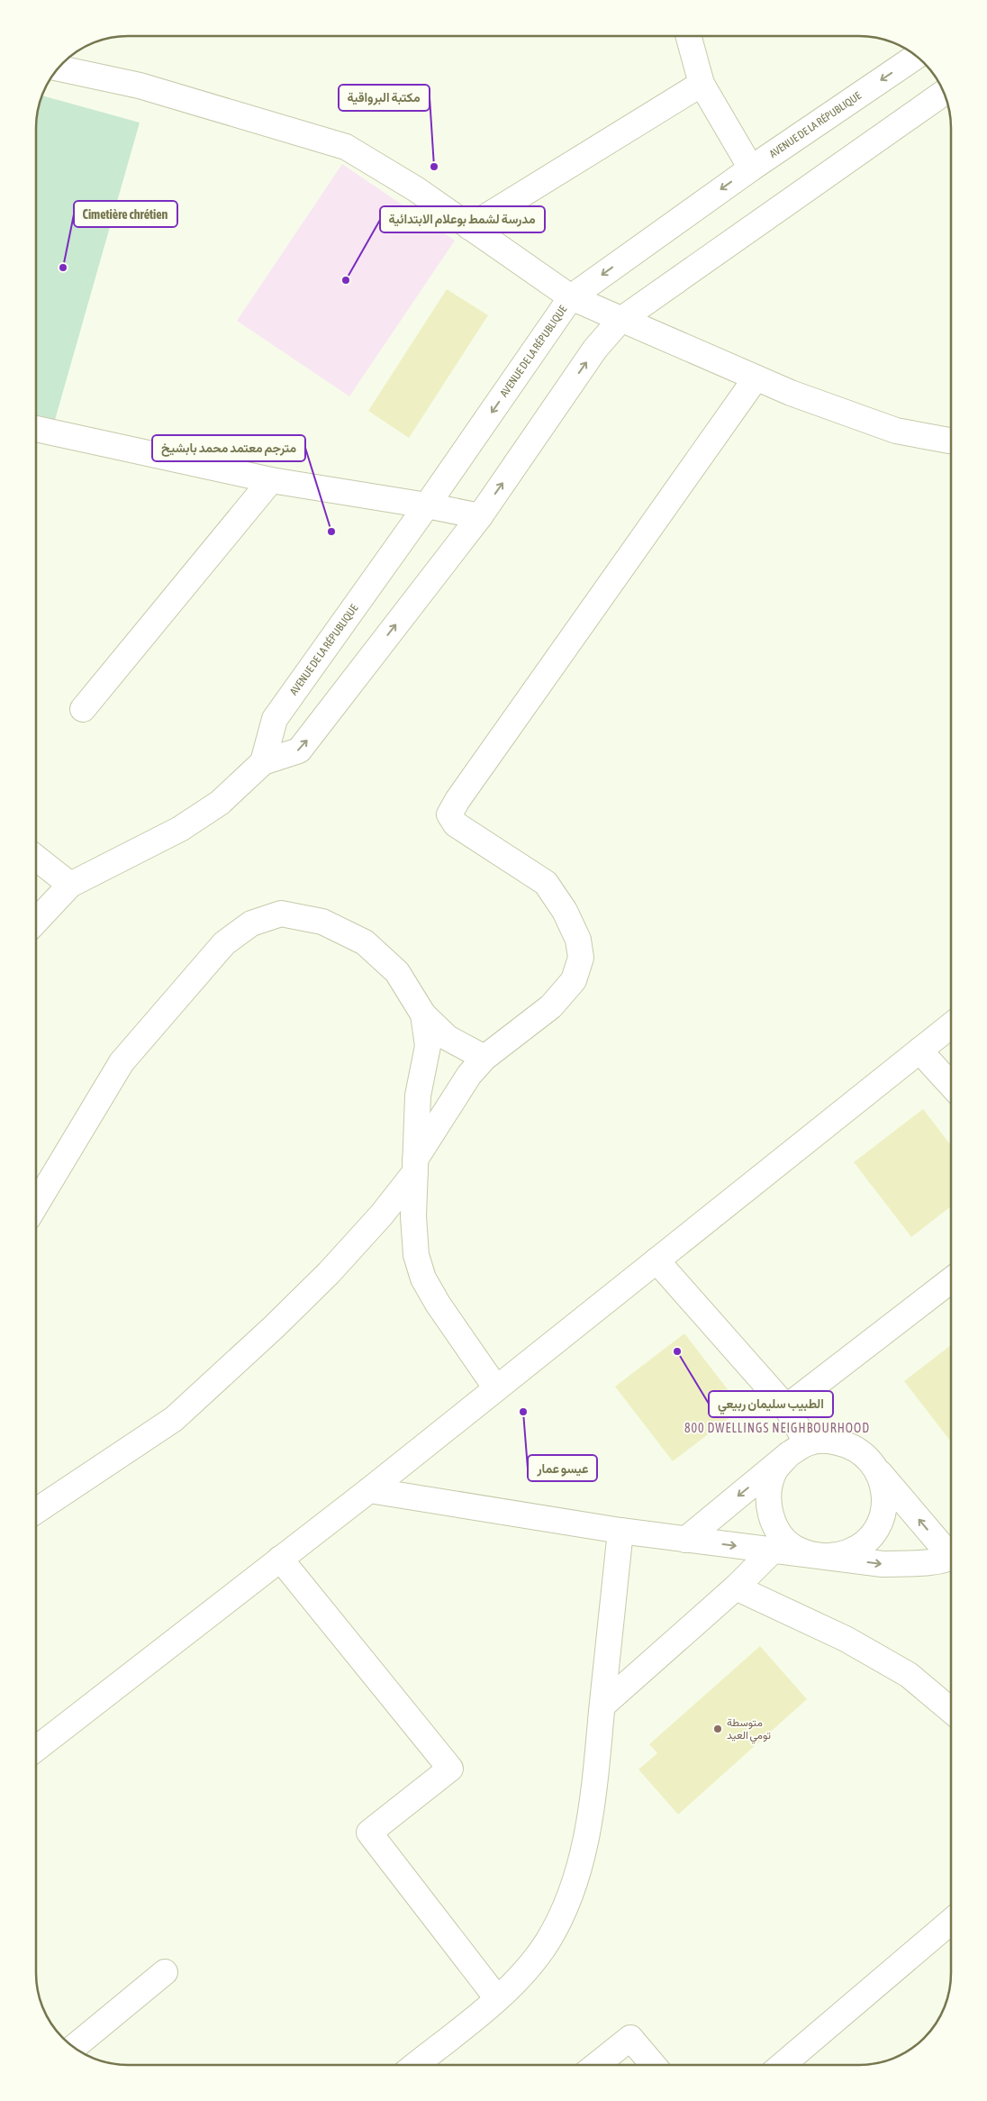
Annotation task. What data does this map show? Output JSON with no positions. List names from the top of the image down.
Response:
{
  "streets": {
    "street": ["AVENUE DE LA RÉPUBLIQUE"]
  },
  "districts": ["800 DWELLINGS NEIGHBOURHOOD"],
  "places": [
    "مكتبة البرواقية",
    "Cimetière chrétien",
    "مدرسة لشمط بوعلام الابتدائية",
    "مترجم معتمد محمد بابشيخ",
    "الطبيب سليمان ربيعي",
    "عيسو عمار",
    "متوسطة تومي العيد"
  ]
}
